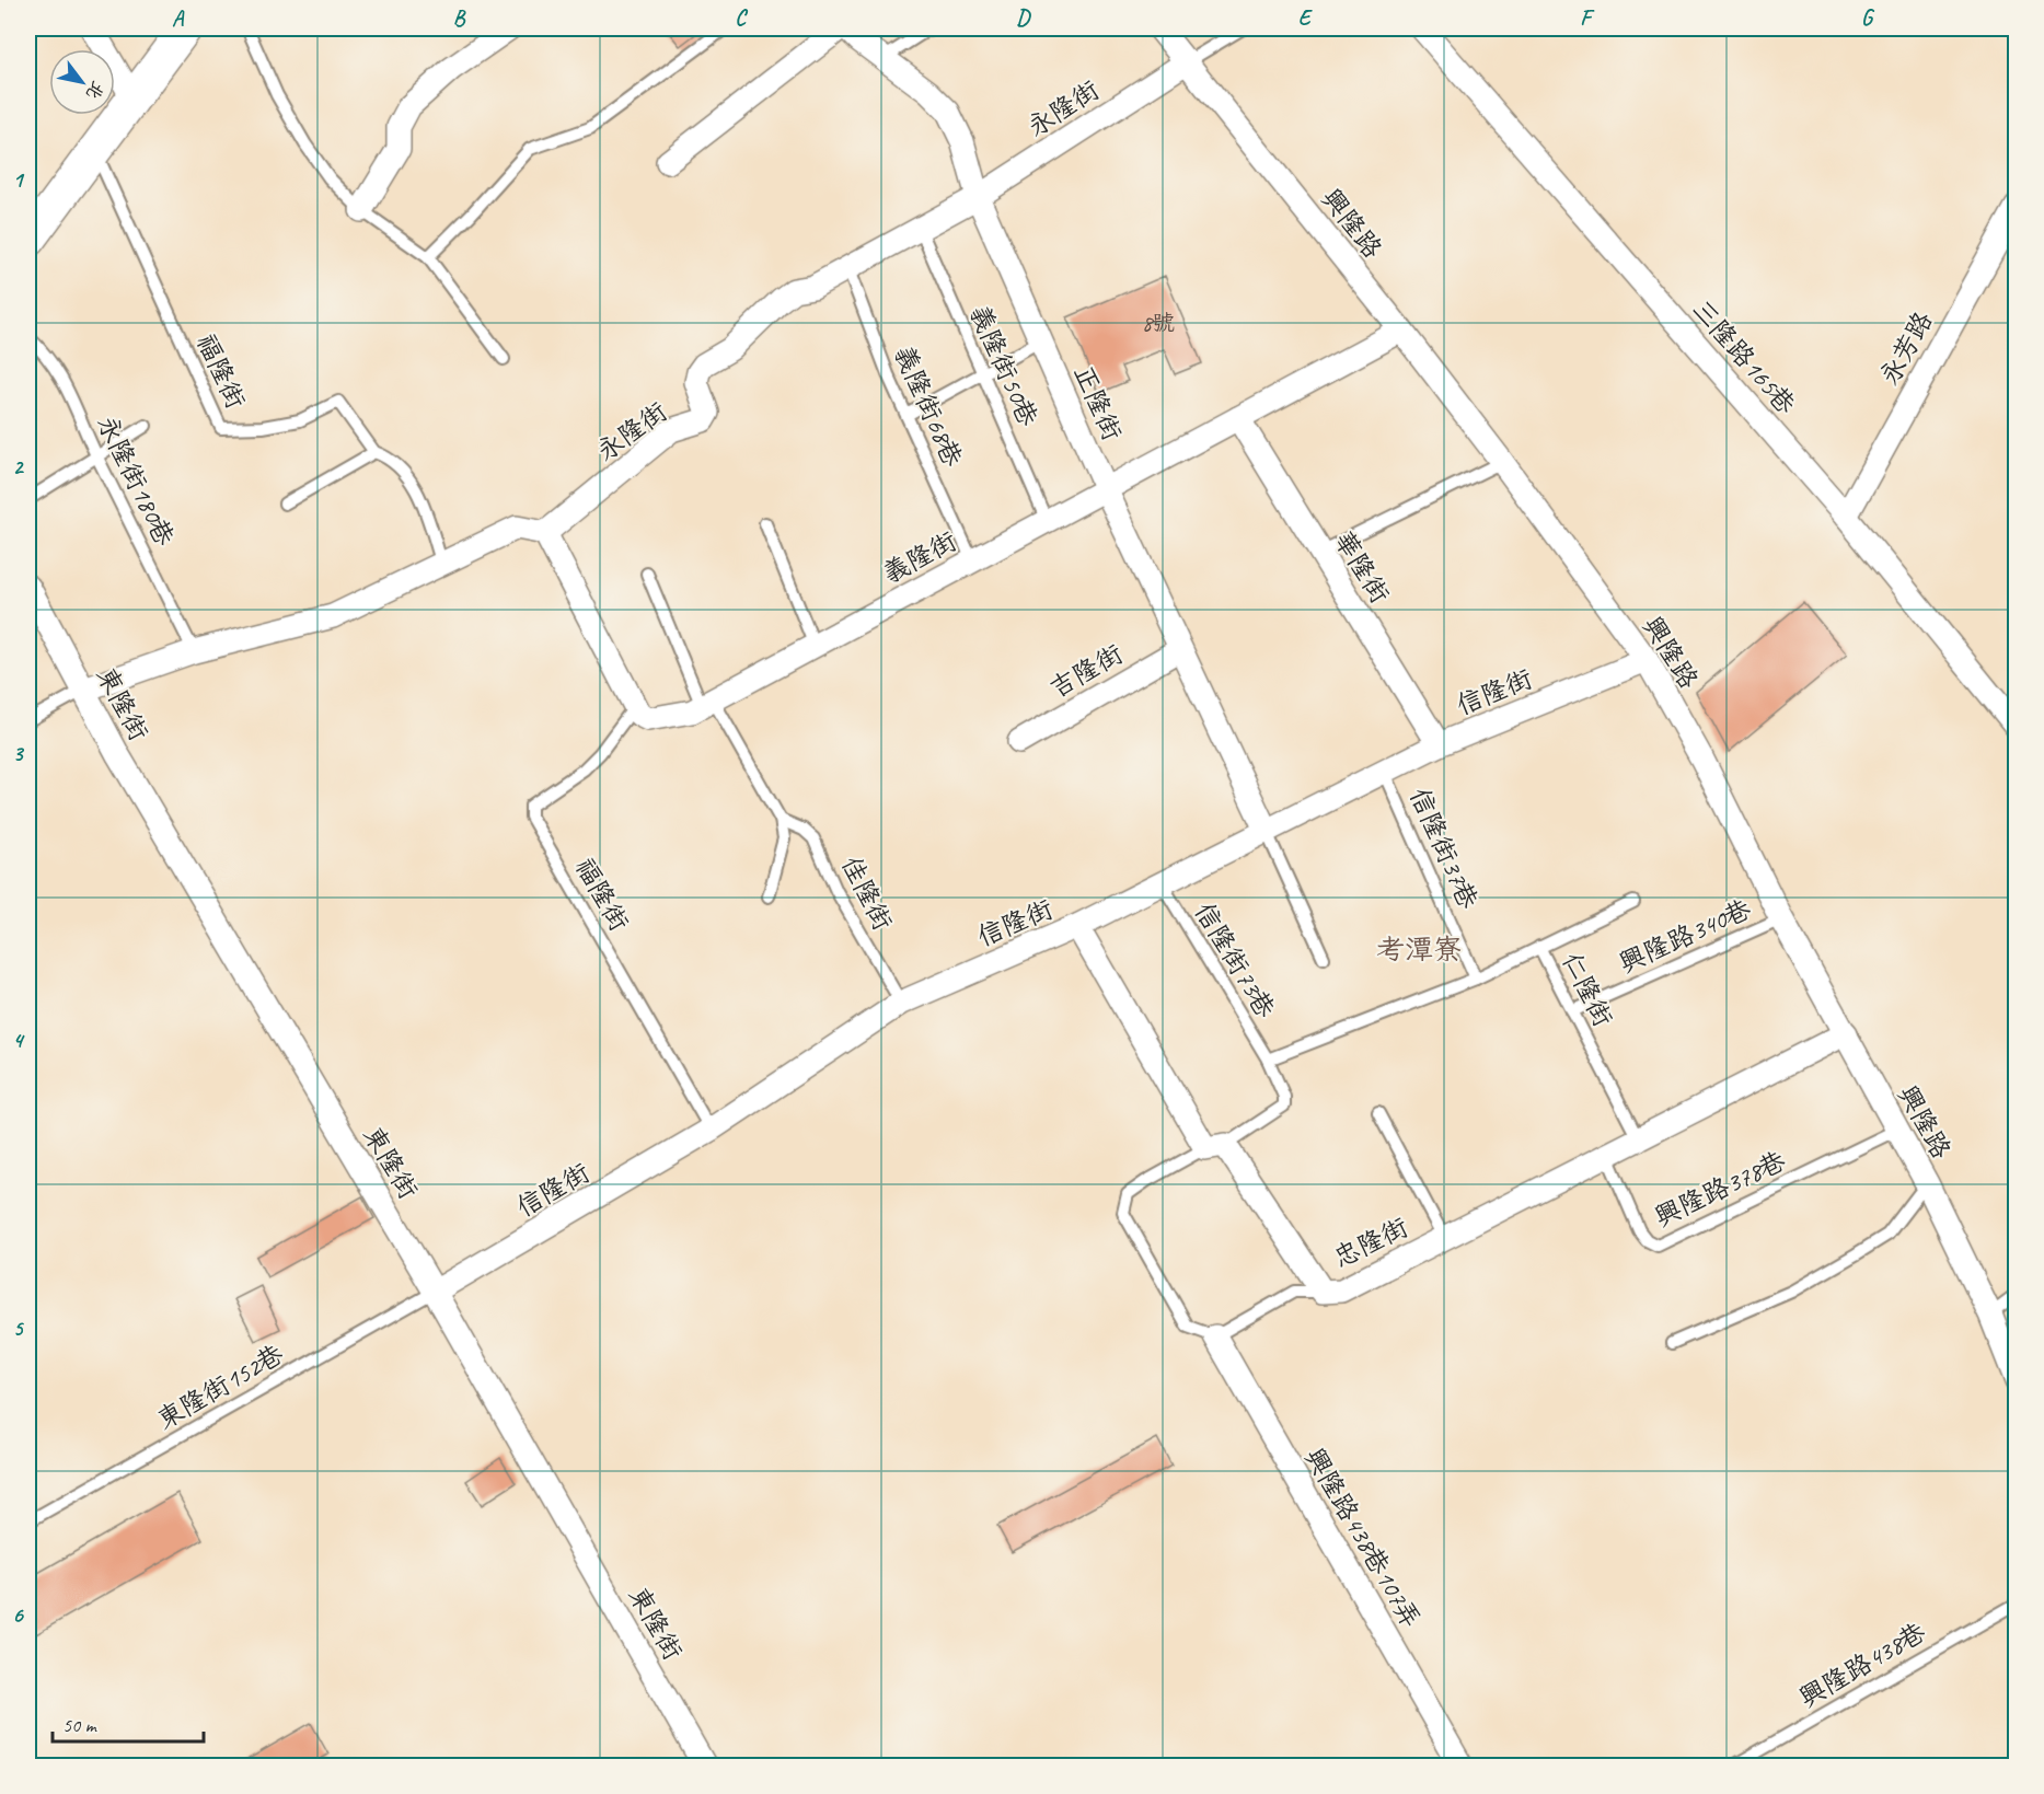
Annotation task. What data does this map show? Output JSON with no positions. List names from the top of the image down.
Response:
{
  "streets": {
    "street": [
      "永隆街",
      "興隆路",
      "永芳路",
      "三隆路165巷",
      "正隆街",
      "義隆街",
      "華隆街",
      "吉隆街",
      "信隆街",
      "東隆街",
      "忠隆街",
      "興隆路438巷107弄"
    ],
    "lane": [
      "義隆街50巷",
      "福隆街",
      "義隆街68巷",
      "永隆街180巷",
      "信隆街37巷",
      "佳隆街",
      "興隆路340巷",
      "信隆街73巷",
      "仁隆街",
      "興隆路378巷",
      "東隆街152巷",
      "興隆路438巷"
    ]
  },
  "crossings": [
    ["永隆街", "興隆路"],
    ["永隆街", "義隆街50巷"],
    ["永隆街", "正隆街"],
    ["永隆街", "義隆街68巷"],
    ["興隆路", "義隆街"],
    ["興隆路", "信隆街"],
    ["興隆路", "興隆路340巷"],
    ["興隆路", "興隆路378巷"],
    ["興隆路", "忠隆街"],
    ["永芳路", "三隆路165巷"],
    ["義隆街50巷", "義隆街"],
    ["福隆街", "義隆街"],
    ["福隆街", "信隆街"],
    ["正隆街", "義隆街"],
    ["正隆街", "吉隆街"],
    ["正隆街", "信隆街"],
    ["義隆街68巷", "義隆街"],
    ["義隆街", "華隆街"],
    ["華隆街", "信隆街"],
    ["信隆街", "東隆街"],
    ["信隆街", "信隆街37巷"],
    ["信隆街", "佳隆街"],
    ["信隆街", "信隆街73巷"],
    ["信隆街", "忠隆街"],
    ["信隆街", "東隆街152巷"],
    ["東隆街", "東隆街152巷"],
    ["信隆街37巷", "仁隆街"],
    ["興隆路340巷", "仁隆街"],
    ["信隆街73巷", "仁隆街"],
    ["信隆街73巷", "忠隆街"],
    ["仁隆街", "忠隆街"],
    ["興隆路378巷", "忠隆街"]
  ],
  "districts": ["考潭寮"],
  "house_numbers": ["8號"],
  "scale_bar": "50 m",
  "north": "bottom right",
  "grid": {
    "columns": [
      "A",
      "B",
      "C",
      "D",
      "E",
      "F",
      "G"
    ],
    "rows": [
      "1",
      "2",
      "3",
      "4",
      "5",
      "6"
    ]
  }
}
